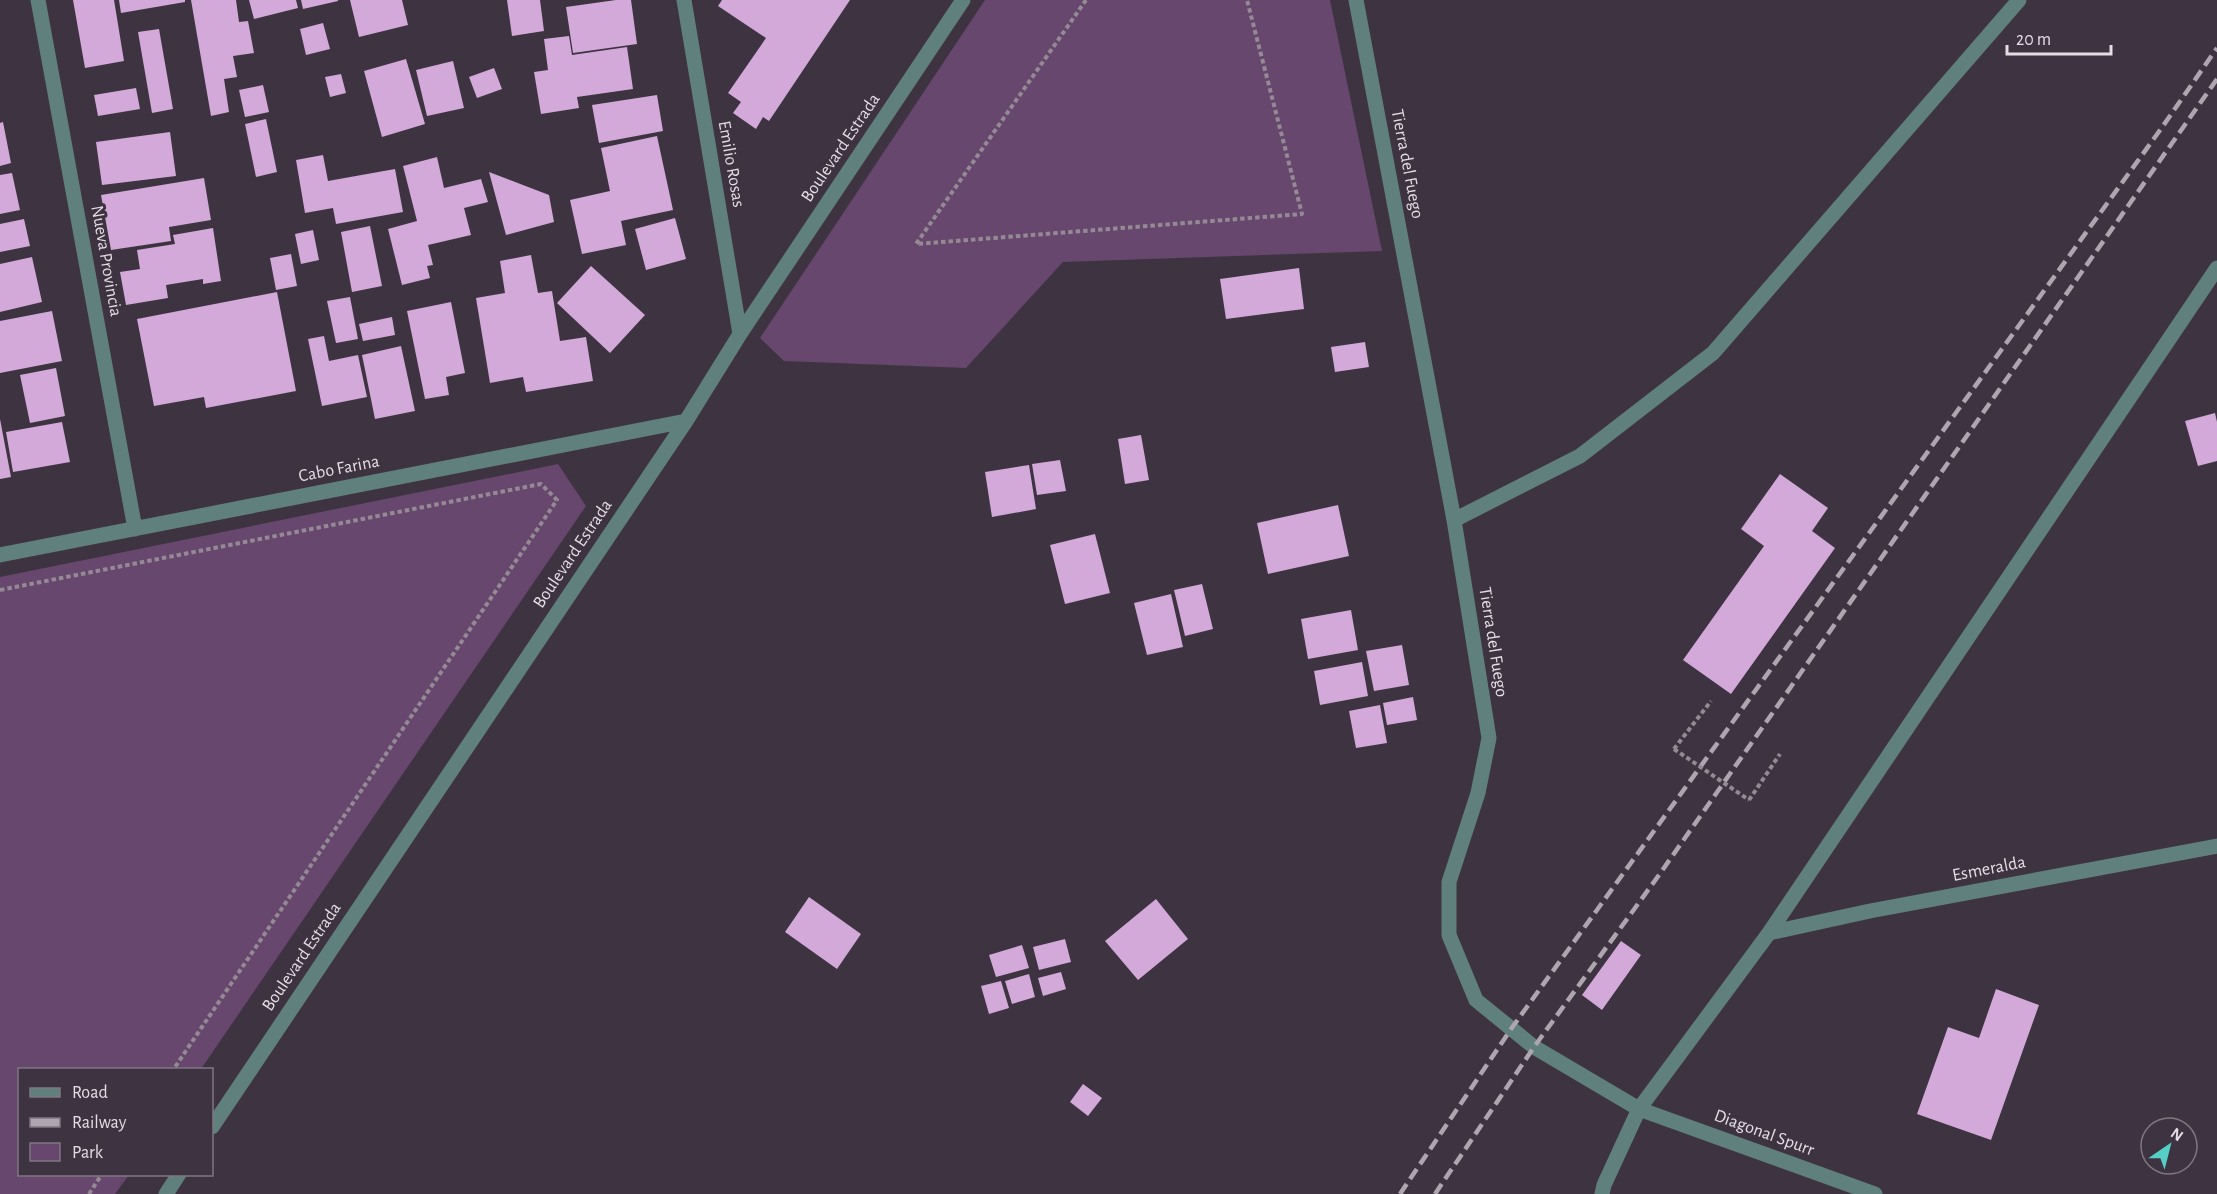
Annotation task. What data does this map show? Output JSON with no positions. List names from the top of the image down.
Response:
{
  "streets": {
    "street": [
      "Boulevard Estrada",
      "Emilio Rosas",
      "Tierra del Fuego",
      "Nueva Provincia",
      "Cabo Farina",
      "Esmeralda",
      "Diagonal Spurr"
    ]
  },
  "crossings": [
    ["Boulevard Estrada", "Emilio Rosas"],
    ["Boulevard Estrada", "Cabo Farina"],
    ["Tierra del Fuego", "Diagonal Spurr"],
    ["Nueva Provincia", "Cabo Farina"]
  ],
  "legend": ["Road", "Railway", "Park"],
  "scale_bar": "20 m",
  "north": "top right"
}
